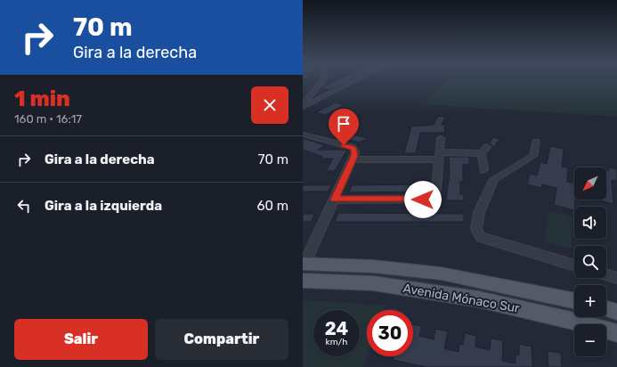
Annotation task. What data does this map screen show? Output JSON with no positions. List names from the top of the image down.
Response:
{
  "streets": {
    "main road": ["Avenida Mónaco Sur"]
  },
  "north": "bottom left",
  "page": {
    "turn": ["70 m", "Gira a la derecha"],
    "heading": ["1 min", "160 m · 16:17"],
    "list": [
      {
        "name": "Gira a la derecha",
        "value": "70 m"
      },
      {
        "name": "Gira a la izquierda",
        "value": "60 m"
      }
    ],
    "map_buttons": ["+", "−"],
    "speed": "24 km/h",
    "limit": "30",
    "buttons": ["Salir", "Compartir"]
  }
}
